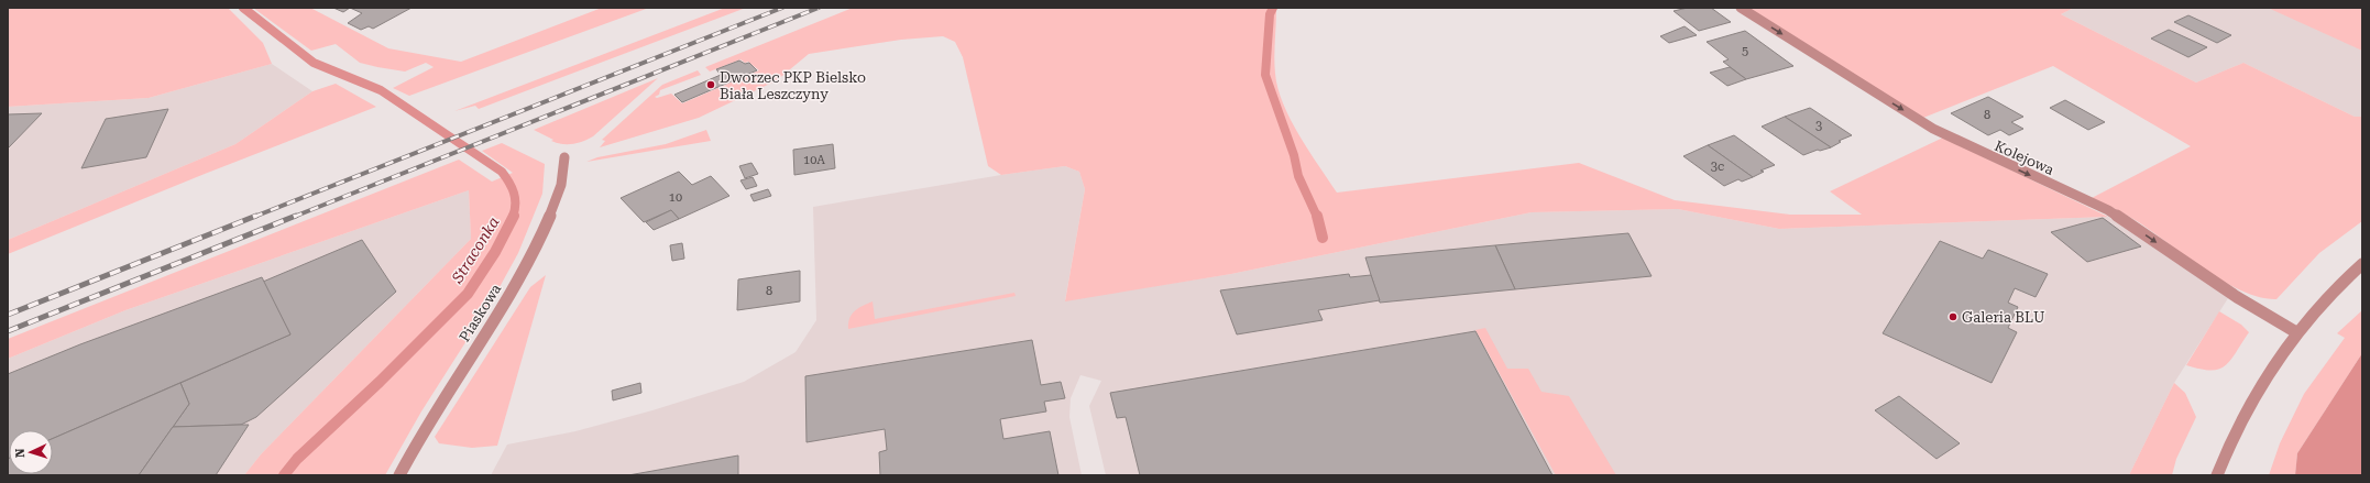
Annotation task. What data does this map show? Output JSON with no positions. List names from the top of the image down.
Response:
{
  "streets": {
    "street": ["Kolejowa", "Piaskowa"]
  },
  "one_way": ["Kolejowa"],
  "water": ["Straconka"],
  "places": ["Dworzec PKP Bielsko Biała Leszczyny", "Galeria BLU"],
  "house_numbers": [
    "5",
    "8",
    "3",
    "10A",
    "3c",
    "10",
    "8"
  ],
  "north": "left"
}
